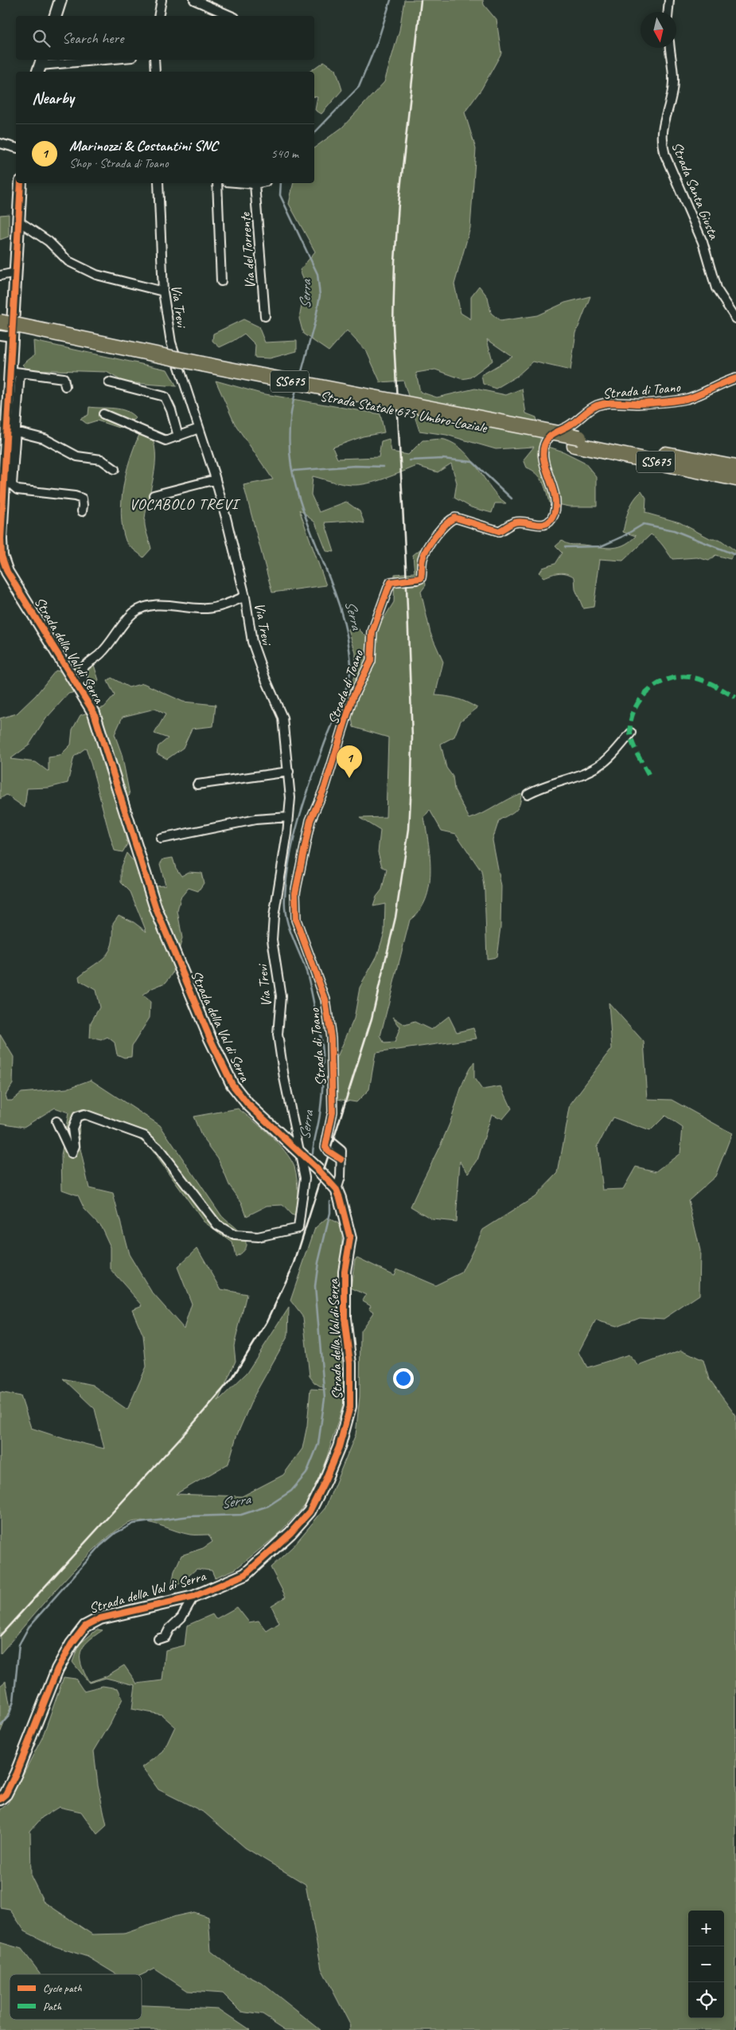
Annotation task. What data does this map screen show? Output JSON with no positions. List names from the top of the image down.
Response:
{
  "streets": {
    "highway": ["SS675", "Strada Statale 675 Umbro-Laziale"],
    "street": [
      "Strada Santa Giusta",
      "Via del Torrente",
      "Via Trevi",
      "Strada di Toano",
      "Strada della Val di Serra"
    ]
  },
  "crossings": [
    ["Via Trevi", "Strada della Val di Serra"],
    ["Strada di Toano", "Strada della Val di Serra"]
  ],
  "districts": ["VOCABOLO TREVI"],
  "water": ["Serra"],
  "legend": ["Cycle path", "Path"],
  "north": "bottom",
  "page": {
    "search": "Search here",
    "heading": "Nearby",
    "list": [
      {
        "mark": "1",
        "name": "Marinozzi & Costantini SNC",
        "note": "Shop · Strada di Toano",
        "value": "540 m"
      }
    ],
    "pins": "1",
    "map_buttons": ["+", "−"]
  }
}
